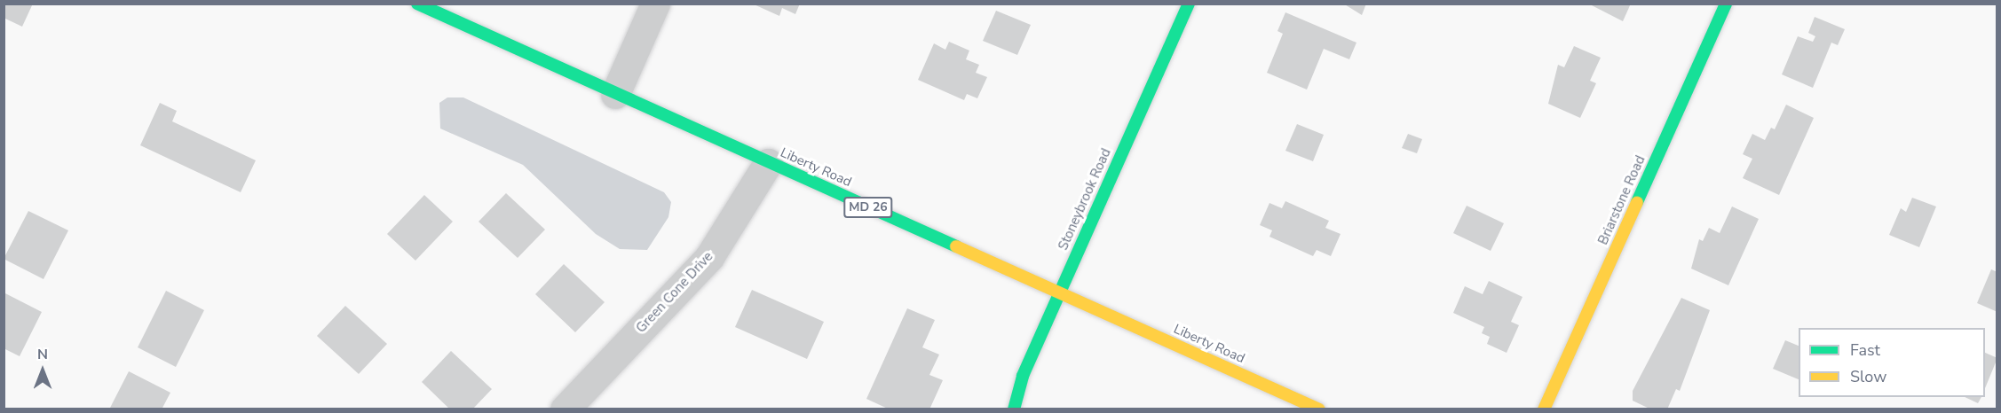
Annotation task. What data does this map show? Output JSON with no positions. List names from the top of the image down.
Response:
{
  "streets": {
    "main road": [
      "Liberty Road",
      "Stoneybrook Road",
      "Briarstone Road",
      "MD 26"
    ],
    "street": ["Green Cone Drive"]
  },
  "crossings": [
    ["Liberty Road", "Stoneybrook Road"],
    ["Liberty Road", "Green Cone Drive"]
  ],
  "legend": ["Fast", "Slow"],
  "north": "top"
}
